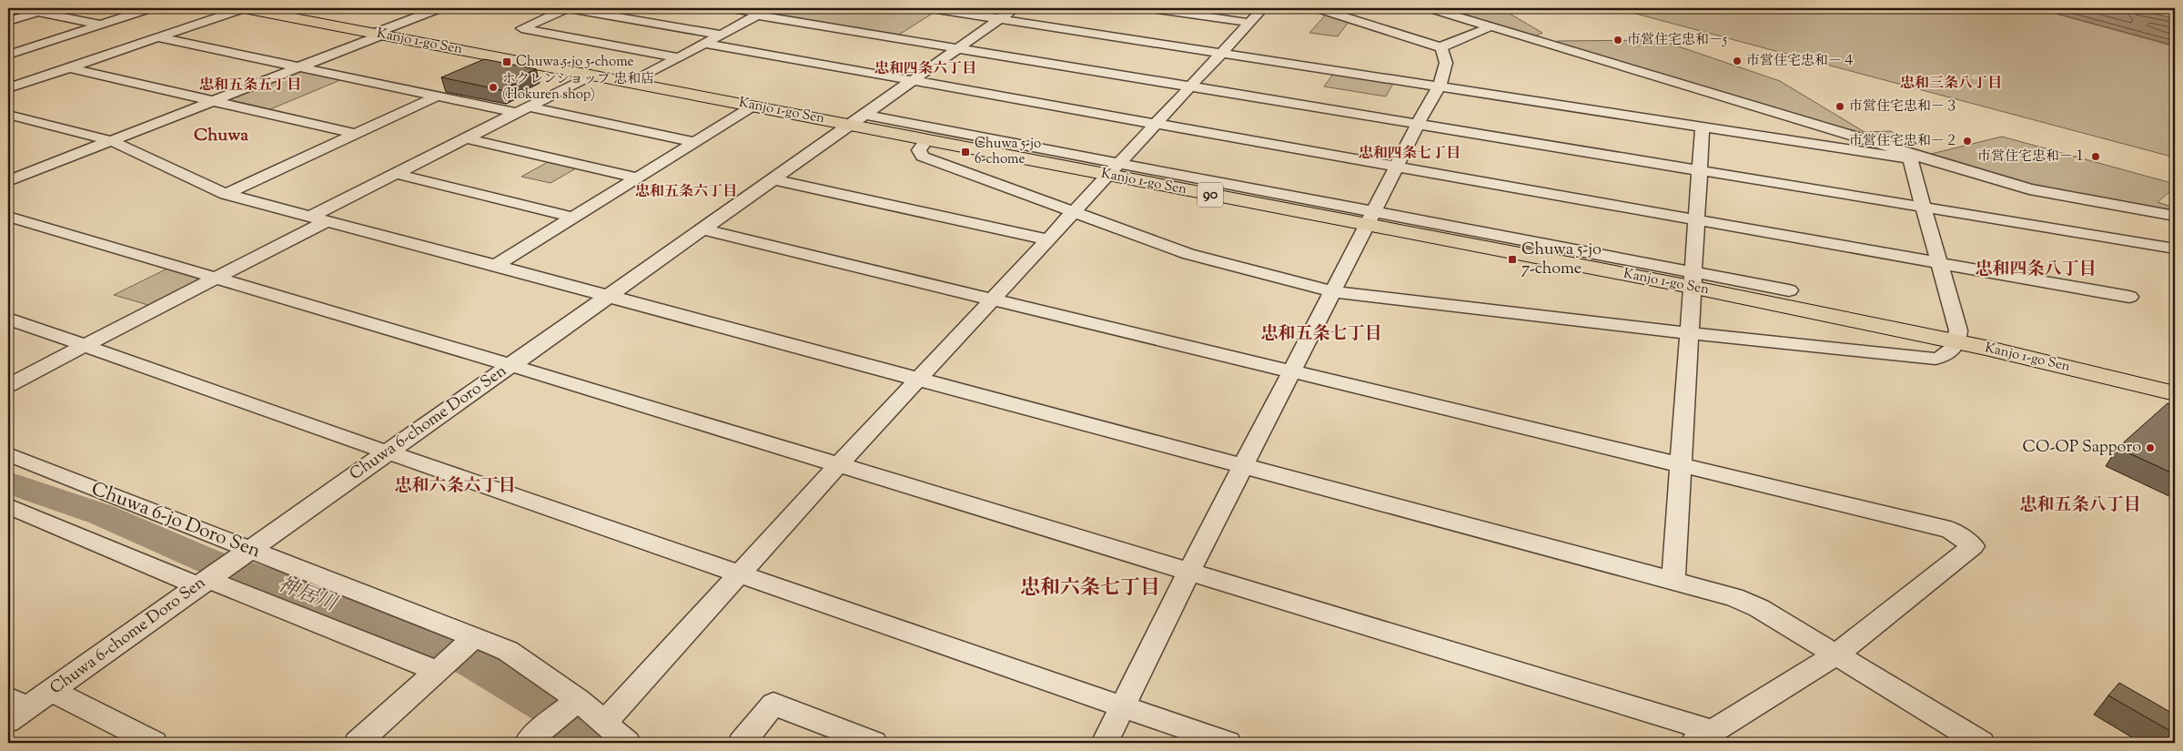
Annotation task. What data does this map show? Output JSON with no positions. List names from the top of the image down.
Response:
{
  "streets": {
    "main road": ["Kanjo 1-go Sen", "90"],
    "street": ["Chuwa 6-chome Doro Sen", "Chuwa 6-jo Doro Sen"]
  },
  "crossings": [
    ["Kanjo 1-go Sen", "Chuwa 6-chome Doro Sen"],
    ["Chuwa 6-chome Doro Sen", "Chuwa 6-jo Doro Sen"]
  ],
  "districts": [
    "忠和四条六丁目",
    "忠和三条八丁目",
    "忠和五条五丁目",
    "Chuwa",
    "忠和四条七丁目",
    "忠和五条六丁目",
    "忠和四条八丁目",
    "忠和五条七丁目",
    "忠和六条六丁目",
    "忠和五条八丁目",
    "忠和六条七丁目"
  ],
  "water": ["神居川"],
  "places": {
    "other": [
      "市営住宅忠和－5",
      "市営住宅忠和－４",
      "ホクレンショップ 忠和店 (Hokuren shop)",
      "市営住宅忠和－３",
      "市営住宅忠和－２",
      "市営住宅忠和－１",
      "CO-OP Sapporo"
    ],
    "transit": ["Chuwa 5-jo 5-chome", "Chuwa 5-jo 6-chome", "Chuwa 5-jo 7-chome"]
  }
}
